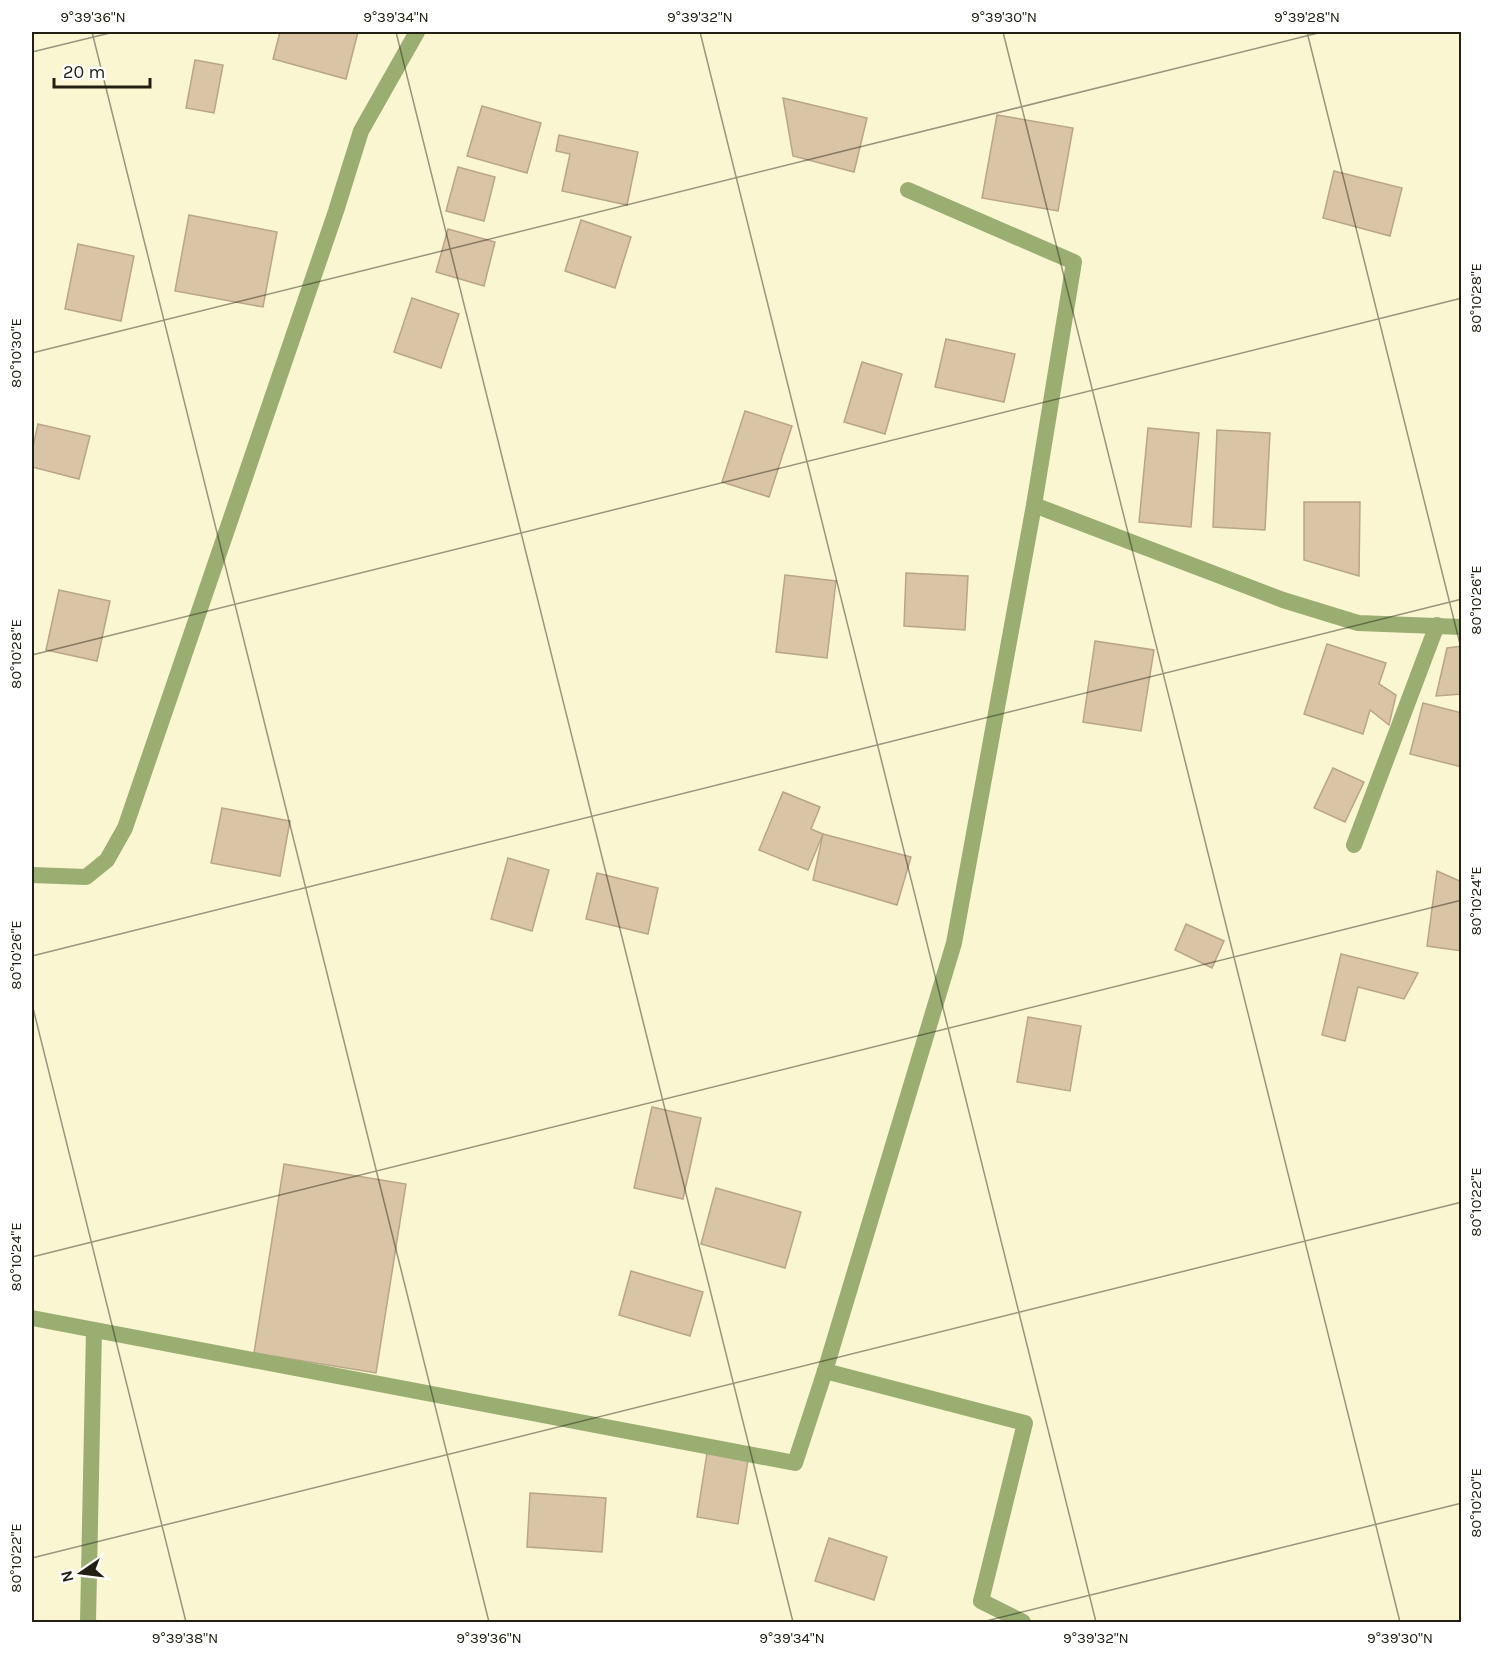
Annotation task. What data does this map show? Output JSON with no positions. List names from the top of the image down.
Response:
{
  "scale_bar": "20 m",
  "north": "left",
  "coordinates": [
    "9°39'36\"N",
    "9°39'34\"N",
    "9°39'32\"N",
    "9°39'30\"N",
    "9°39'28\"N",
    "80°10'28\"E",
    "80°10'30\"E",
    "80°10'26\"E",
    "80°10'24\"E",
    "80°10'22\"E",
    "80°10'20\"E",
    "9°39'38\"N"
  ]
}
